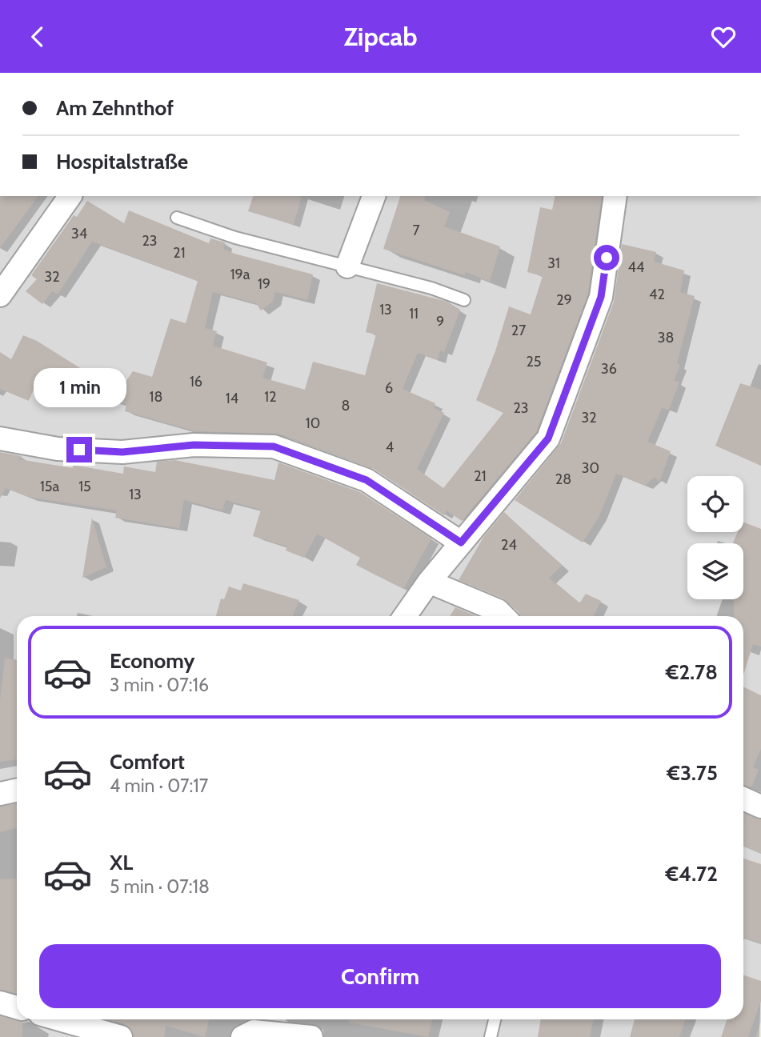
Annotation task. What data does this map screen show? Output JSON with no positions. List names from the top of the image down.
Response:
{
  "house_numbers": [
    "7",
    "34",
    "23",
    "21",
    "31",
    "44",
    "19a",
    "32",
    "19",
    "42",
    "29",
    "13",
    "11",
    "9",
    "27",
    "38",
    "25",
    "36",
    "16",
    "6",
    "18",
    "12",
    "14",
    "8",
    "23",
    "32",
    "10",
    "4",
    "30",
    "21",
    "28",
    "15a",
    "15",
    "13",
    "24"
  ],
  "page": {
    "header": "Zipcab",
    "banner": ["Am Zehnthof", "Hospitalstraße"],
    "bubble": "1 min",
    "list": [
      {
        "name": "Economy",
        "note": "3 min · 07:16",
        "value": "€2.78"
      },
      {
        "name": "Comfort",
        "note": "4 min · 07:17",
        "value": "€3.75"
      },
      {
        "name": "XL",
        "note": "5 min · 07:18",
        "value": "€4.72"
      }
    ],
    "buttons": "Confirm"
  }
}
